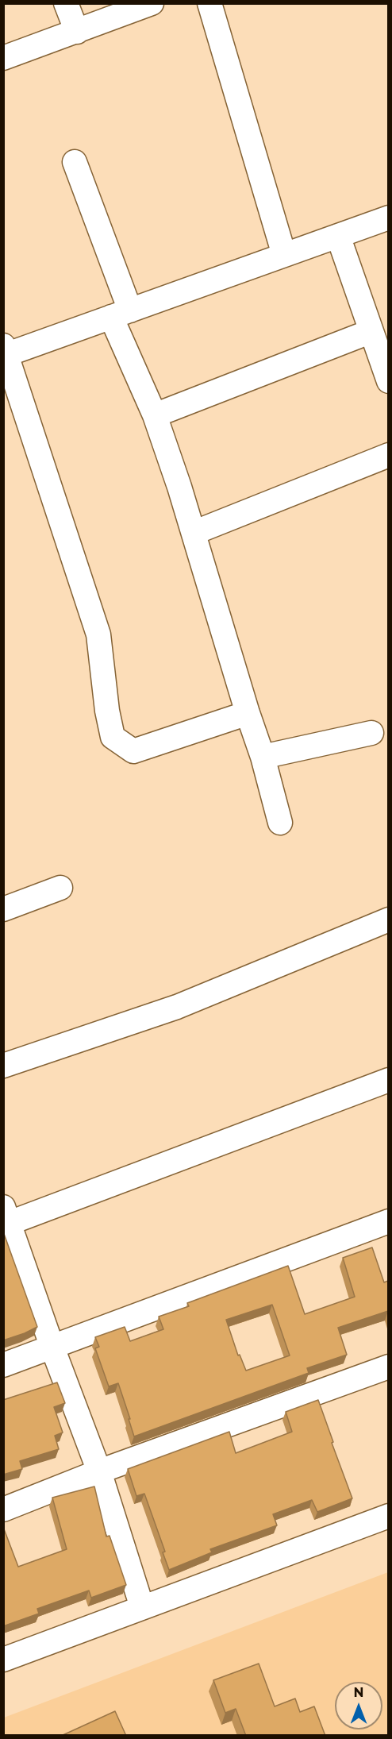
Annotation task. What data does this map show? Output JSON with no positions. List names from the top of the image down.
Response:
{
  "north": "top"
}
